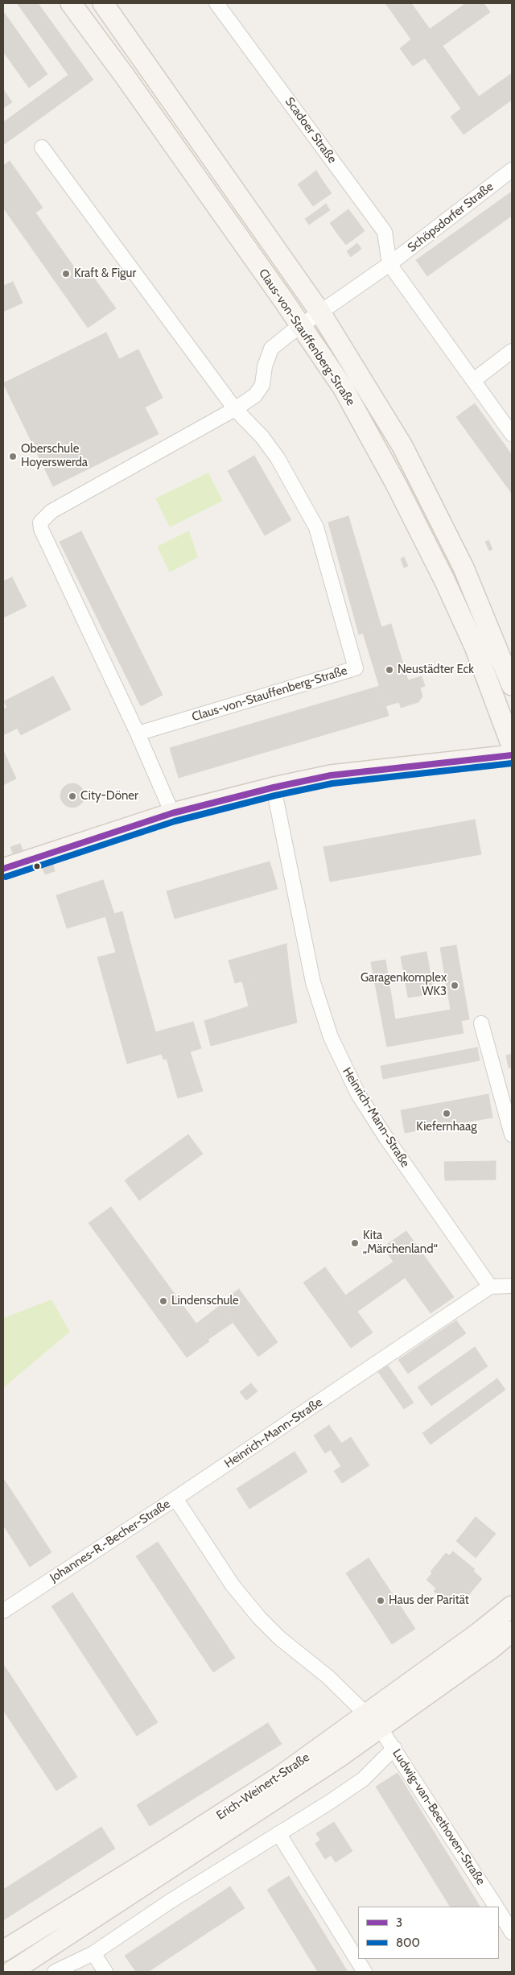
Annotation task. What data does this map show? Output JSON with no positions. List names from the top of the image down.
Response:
{
  "streets": {
    "street": [
      "Scadoer Straße",
      "Schöpsdorfer Straße",
      "Claus-von-Stauffenberg-Straße",
      "Heinrich-Mann-Straße",
      "Johannes-R.-Becher-Straße",
      "Erich-Weinert-Straße",
      "Ludwig-van-Beethoven-Straße"
    ]
  },
  "crossings": [
    ["Scadoer Straße", "Schöpsdorfer Straße"],
    ["Schöpsdorfer Straße", "Claus-von-Stauffenberg-Straße"],
    ["Heinrich-Mann-Straße", "Johannes-R.-Becher-Straße"],
    ["Johannes-R.-Becher-Straße", "Erich-Weinert-Straße"],
    ["Johannes-R.-Becher-Straße", "Ludwig-van-Beethoven-Straße"],
    ["Erich-Weinert-Straße", "Ludwig-van-Beethoven-Straße"]
  ],
  "places": [
    "Kraft & Figur",
    "Oberschule Hoyerswerda",
    "Neustädter Eck",
    "City-Döner",
    "Garagenkomplex WK3",
    "Kiefernhaag",
    "Kita „Märchenland“",
    "Lindenschule",
    "Haus der Parität"
  ],
  "lines": ["transit line 3", "transit line 800"],
  "legend": ["3", "800"]
}
